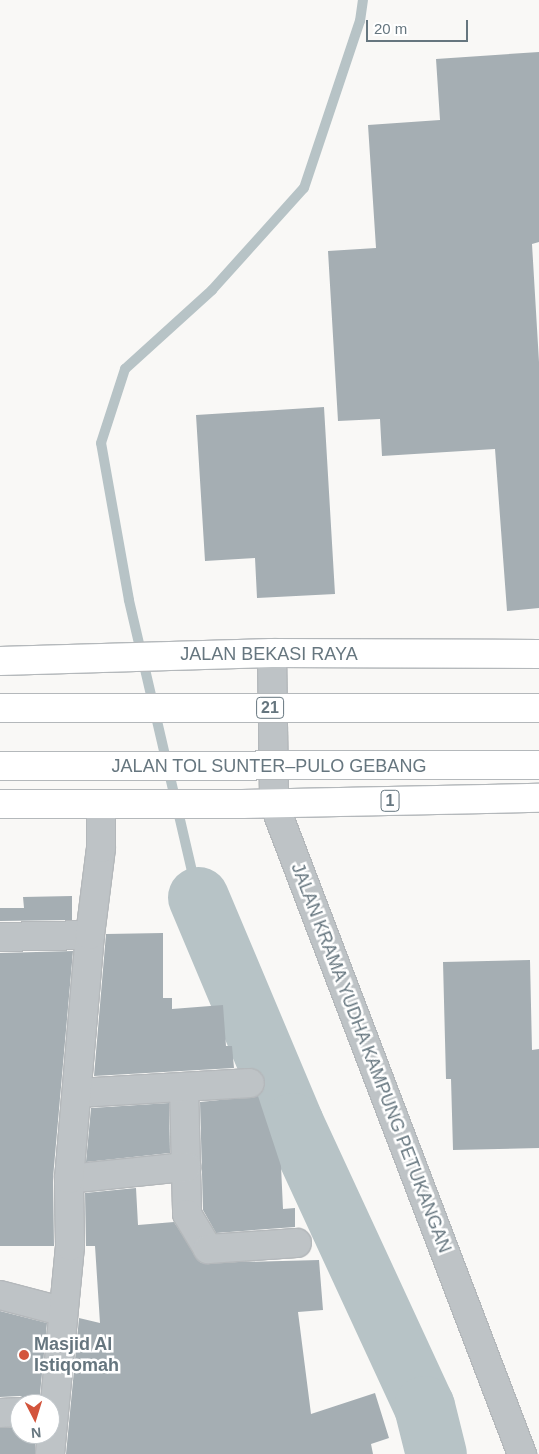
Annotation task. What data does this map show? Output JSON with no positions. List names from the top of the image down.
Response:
{
  "streets": {
    "highway": [
      "JALAN BEKASI RAYA",
      "21",
      "JALAN TOL SUNTER–PULO GEBANG",
      "1"
    ],
    "street": ["JALAN KRAMA YUDHA KAMPUNG PETUKANGAN"]
  },
  "crossings": [
    ["JALAN BEKASI RAYA", "JALAN KRAMA YUDHA KAMPUNG PETUKANGAN"],
    ["1", "JALAN KRAMA YUDHA KAMPUNG PETUKANGAN"]
  ],
  "places": ["Masjid Al Istiqomah"],
  "scale_bar": "20 m",
  "north": "bottom"
}
